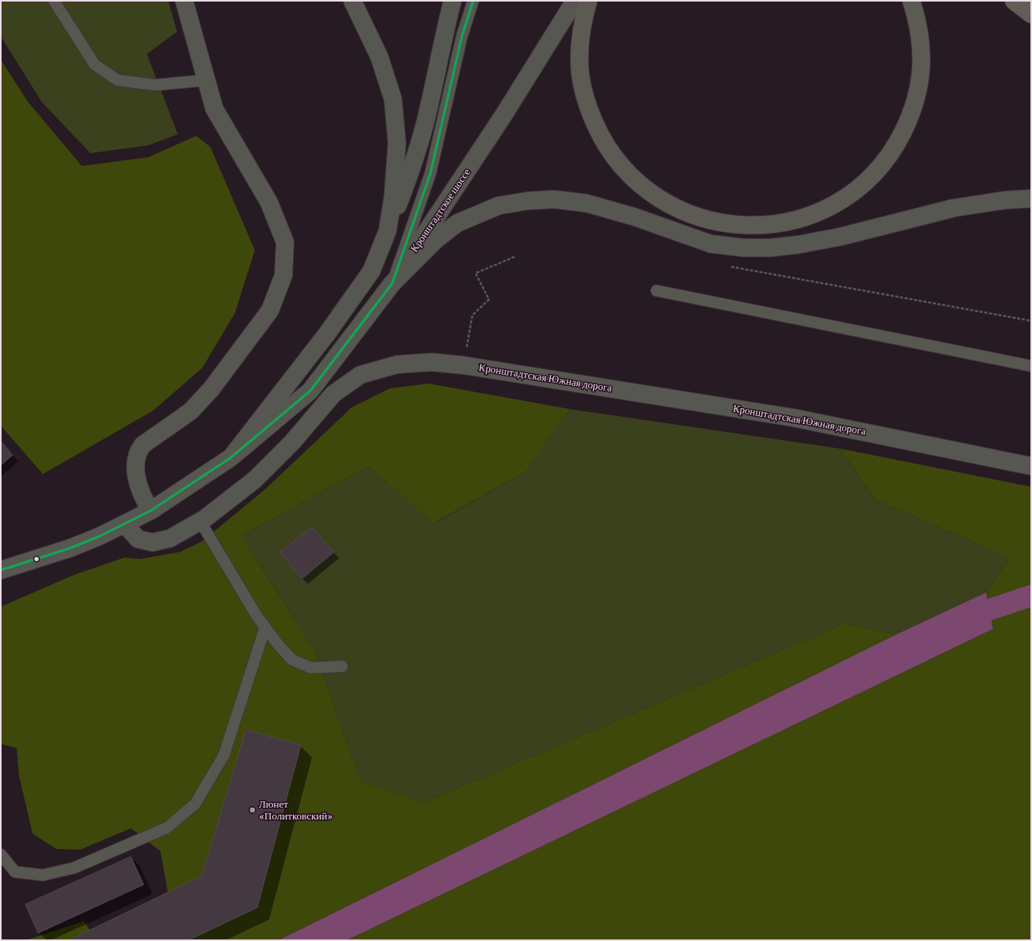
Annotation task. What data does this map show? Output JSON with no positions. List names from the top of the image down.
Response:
{
  "streets": {
    "street": ["Кронштадтское шоссе", "Кронштадтская Южная дорога"]
  },
  "places": ["Люнет «Политковский»"]
}
